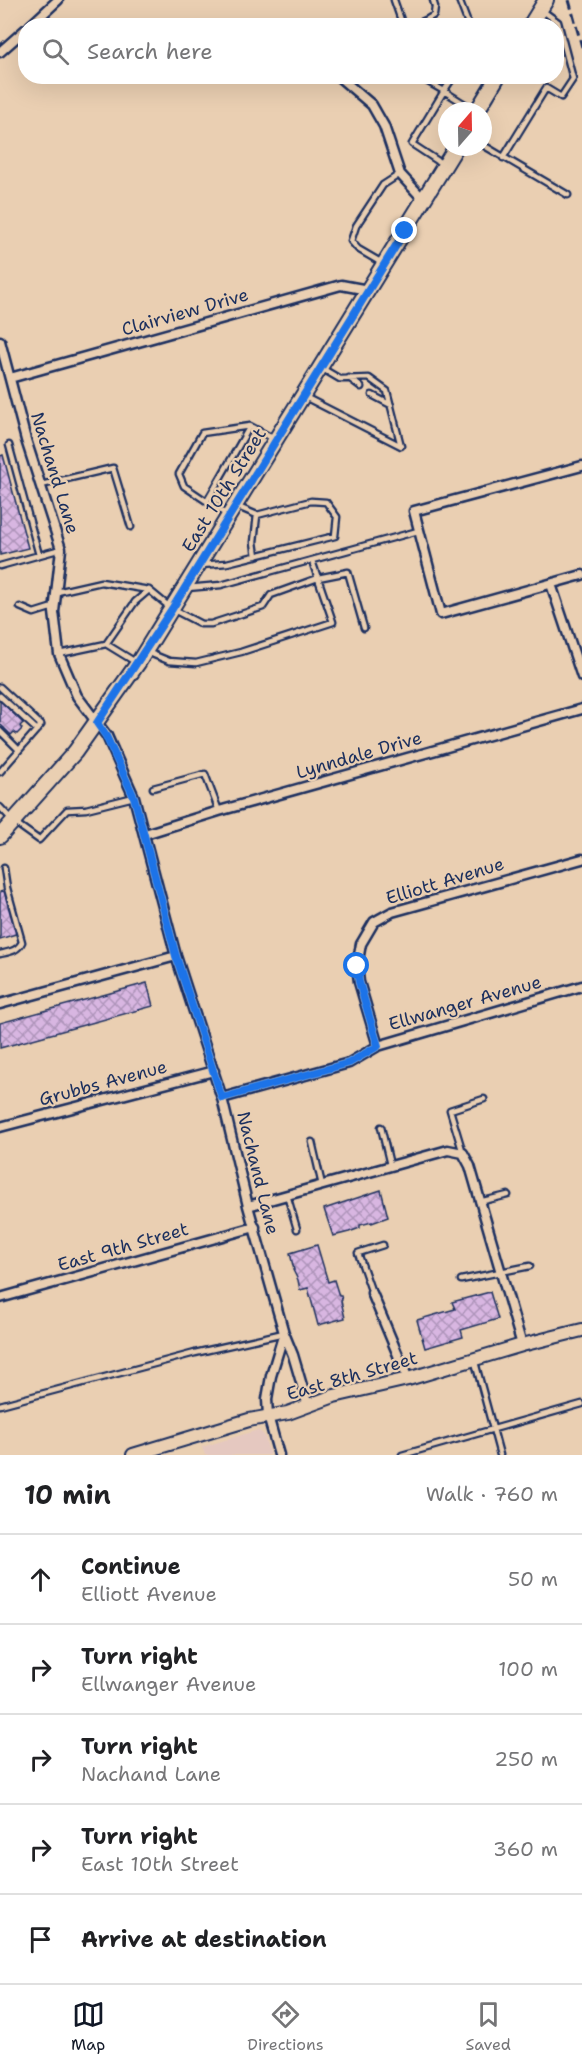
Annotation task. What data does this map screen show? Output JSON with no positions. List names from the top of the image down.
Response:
{
  "streets": {
    "main road": ["East 10th Street", "East 8th Street"],
    "street": [
      "Clairview Drive",
      "Nachand Lane",
      "Lynndale Drive",
      "Elliott Avenue",
      "Ellwanger Avenue",
      "Grubbs Avenue",
      "East 9th Street"
    ]
  },
  "crossings": [
    ["Clairview Drive", "Nachand Lane"],
    ["Clairview Drive", "East 10th Street"],
    ["Nachand Lane", "East 10th Street"],
    ["Nachand Lane", "Lynndale Drive"],
    ["Nachand Lane", "Ellwanger Avenue"],
    ["Nachand Lane", "Grubbs Avenue"],
    ["Nachand Lane", "East 9th Street"],
    ["Nachand Lane", "East 8th Street"],
    ["Elliott Avenue", "Ellwanger Avenue"]
  ],
  "north": "top",
  "page": {
    "search": "Search here",
    "heading": ["10 min", "Walk · 760 m"],
    "list": [
      ["Continue", "Elliott Avenue", "50 m"],
      ["Turn right", "Ellwanger Avenue", "100 m"],
      ["Turn right", "Nachand Lane", "250 m"],
      ["Turn right", "East 10th Street", "360 m"],
      "Arrive at destination"
    ],
    "nav": ["Map", "Directions", "Saved"]
  }
}
